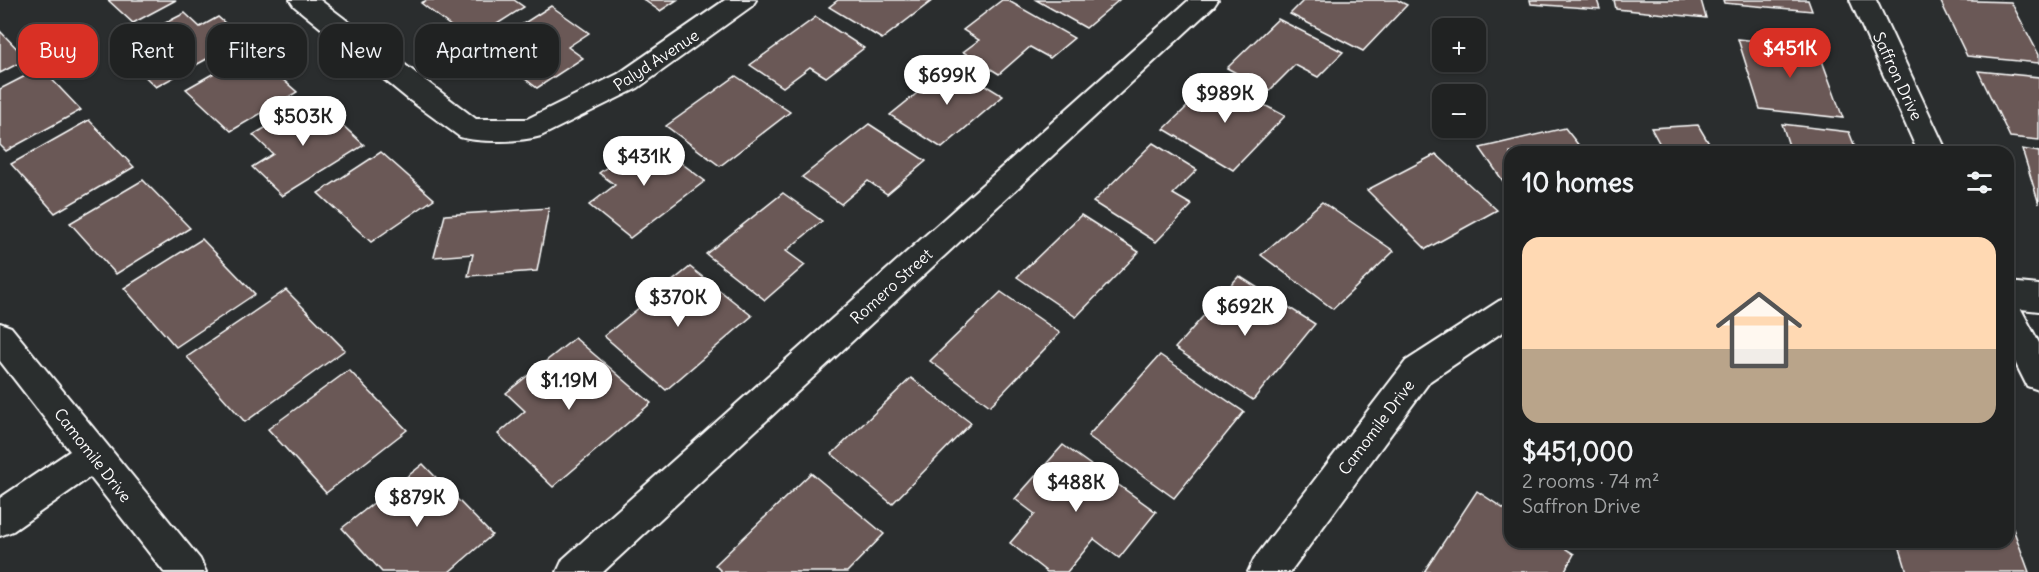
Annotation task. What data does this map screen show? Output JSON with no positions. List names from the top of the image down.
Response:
{
  "streets": {
    "street": [
      "Palyd Avenue",
      "Saffron Drive",
      "Romero Street",
      "Camomile Drive"
    ]
  },
  "page": {
    "map_buttons": ["+", "−"],
    "chip": [
      "Buy",
      "Rent",
      "Filters",
      "New",
      "Apartment"
    ],
    "price": [
      "$451K",
      "$699K",
      "$989K",
      "$503K",
      "$431K",
      "$370K",
      "$692K",
      "$1.19M",
      "$488K",
      "$879K"
    ],
    "heading": "10 homes",
    "list": [
      {
        "name": "$451,000",
        "note": "2 rooms · 74 m² · Saffron Drive"
      }
    ]
  }
}
